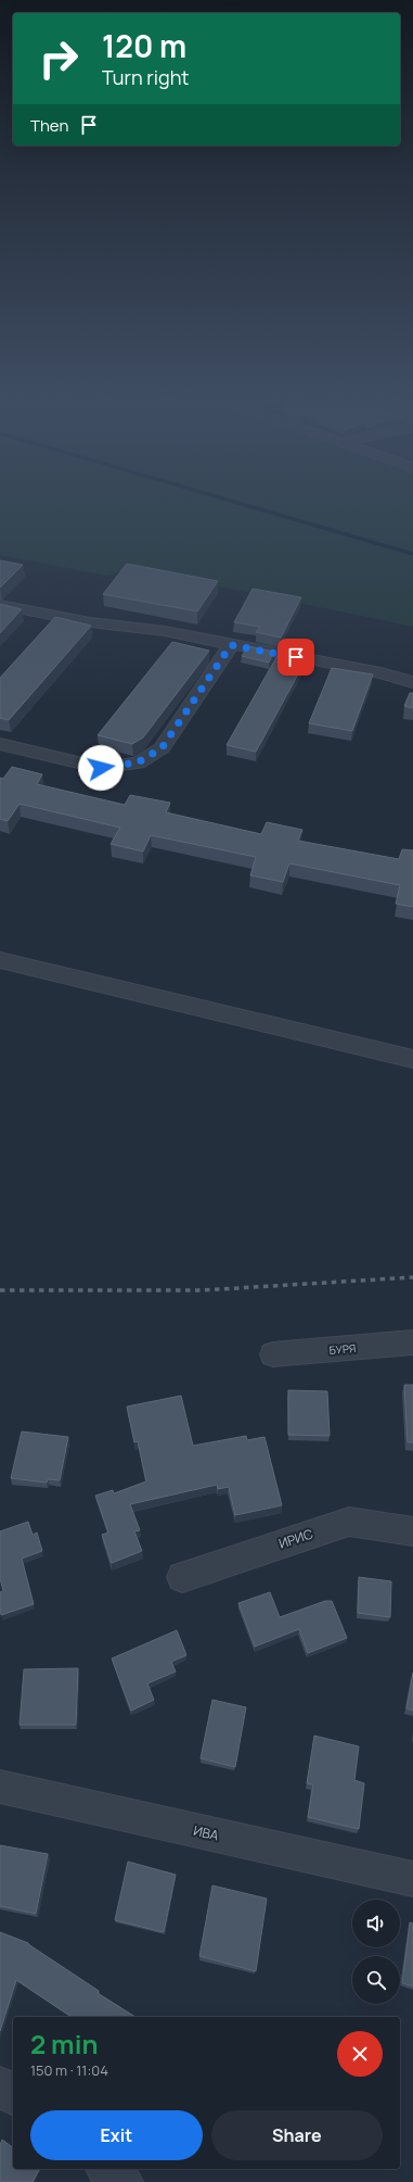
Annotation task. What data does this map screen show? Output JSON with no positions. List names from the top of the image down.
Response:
{
  "streets": {
    "street": ["БУРЯ", "ИРИС", "ИВА"]
  },
  "page": {
    "turn": ["120 m", "Turn right"],
    "then": "Then",
    "heading": ["2 min", "150 m · 11:04"],
    "buttons": ["Exit", "Share"]
  }
}
